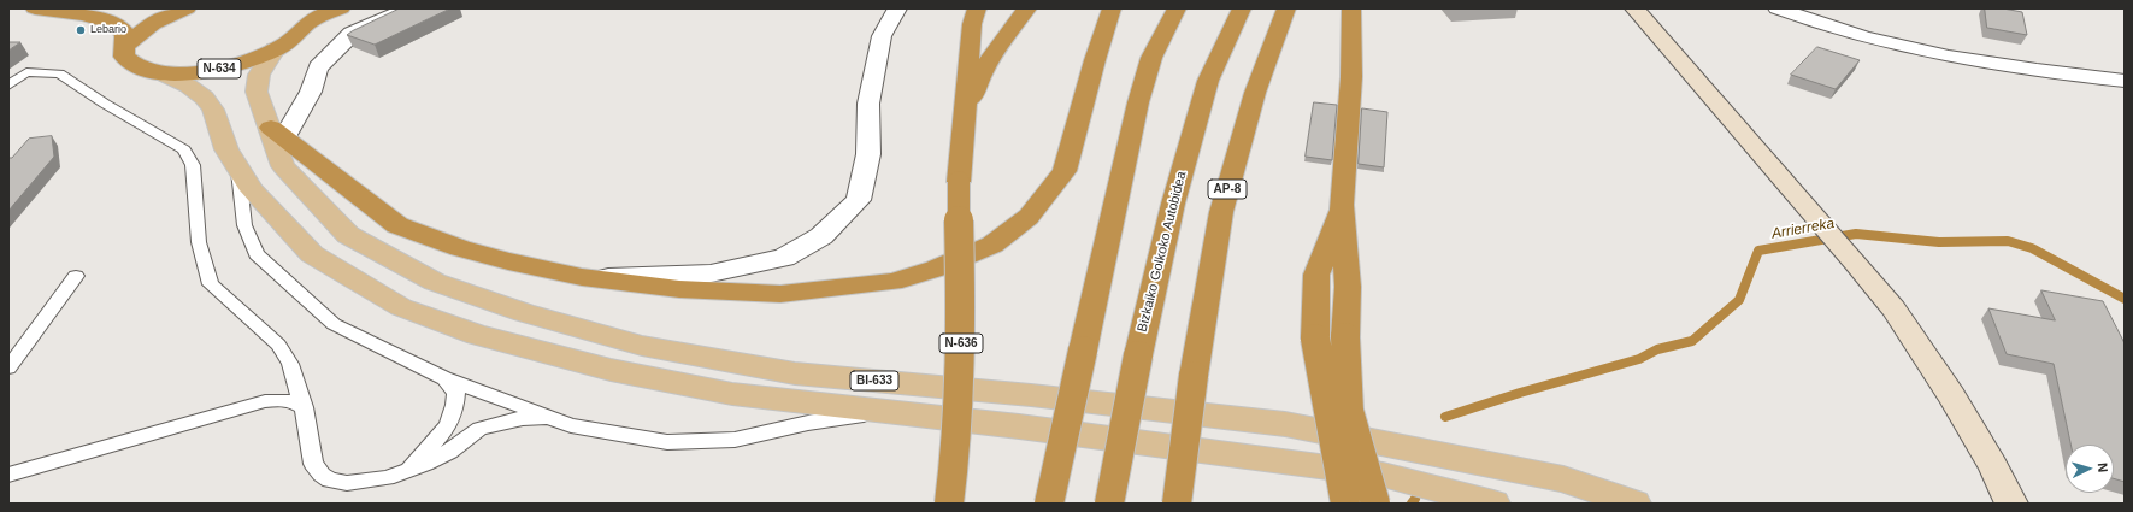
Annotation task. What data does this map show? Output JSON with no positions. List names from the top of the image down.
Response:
{
  "streets": {
    "highway": [
      "N-634",
      "AP-8",
      "Bizkaiko Golkoko Autobidea",
      "N-636"
    ],
    "main road": ["BI-633"]
  },
  "crossings": [
    ["N-634", "BI-633"]
  ],
  "water": ["Arrierreka"],
  "places": ["Lebario"],
  "north": "right"
}
